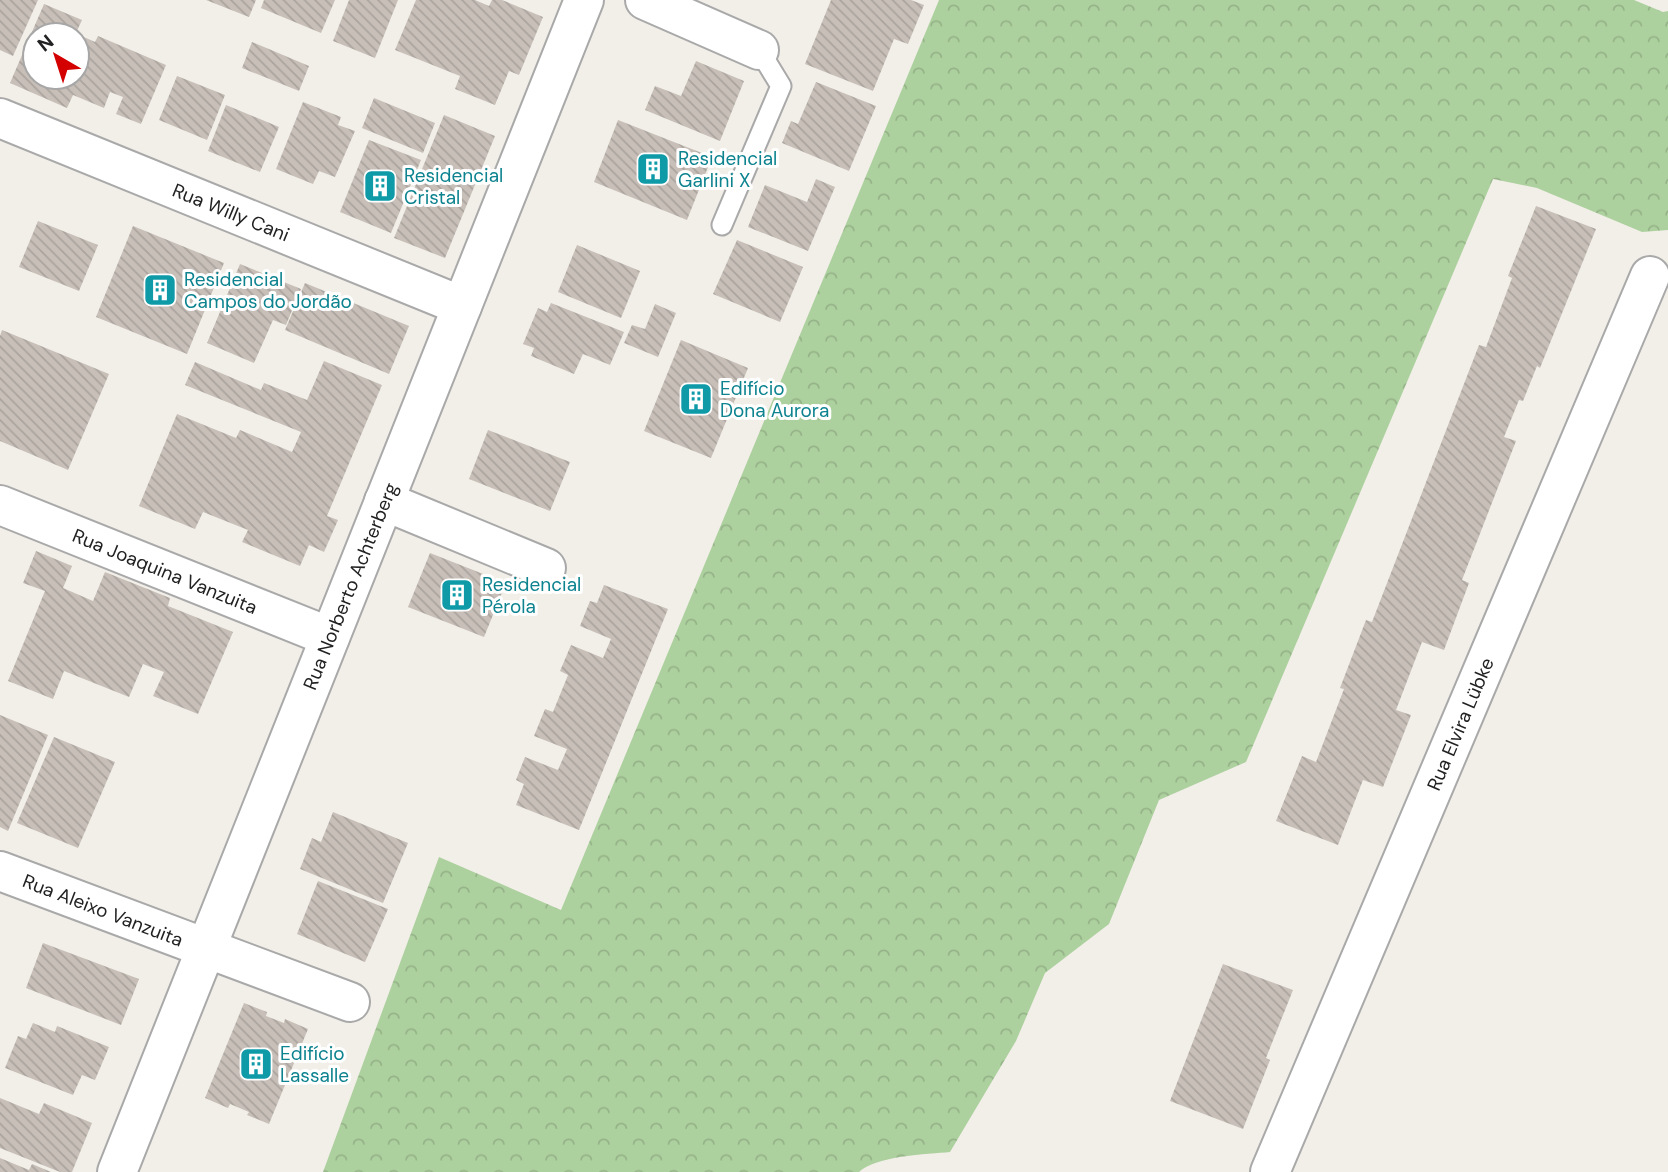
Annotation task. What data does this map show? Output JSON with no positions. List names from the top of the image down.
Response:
{
  "streets": {
    "street": [
      "Rua Willy Cani",
      "Rua Joaquina Vanzuita",
      "Rua Norberto Achterberg",
      "Rua Elvira Lübke",
      "Rua Aleixo Vanzuita"
    ]
  },
  "crossings": [
    ["Rua Willy Cani", "Rua Norberto Achterberg"],
    ["Rua Joaquina Vanzuita", "Rua Norberto Achterberg"],
    ["Rua Norberto Achterberg", "Rua Aleixo Vanzuita"]
  ],
  "places": {
    "building": [
      "Residencial Garlini X",
      "Residencial Cristal",
      "Residencial Campos do Jordão",
      "Edifício Dona Aurora",
      "Residencial Pérola",
      "Edifício Lassalle"
    ]
  },
  "north": "top left"
}
